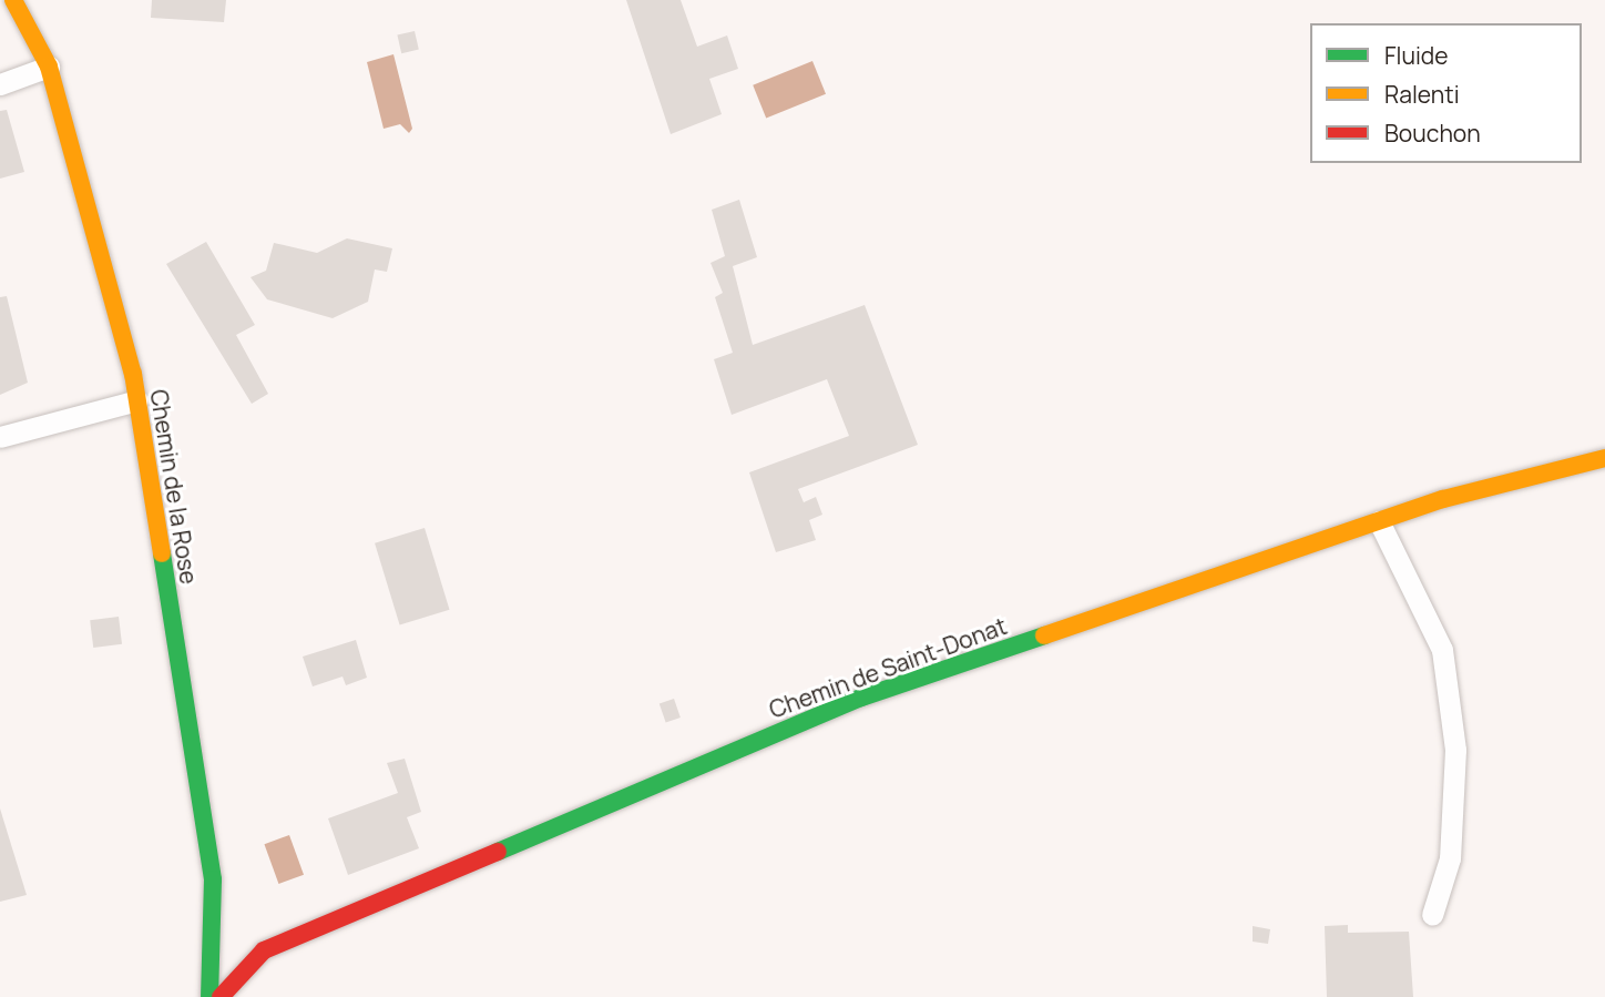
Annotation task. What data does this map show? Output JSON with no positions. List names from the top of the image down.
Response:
{
  "streets": {
    "street": ["Chemin de la Rose", "Chemin de Saint-Donat"]
  },
  "legend": ["Fluide", "Ralenti", "Bouchon"]
}
